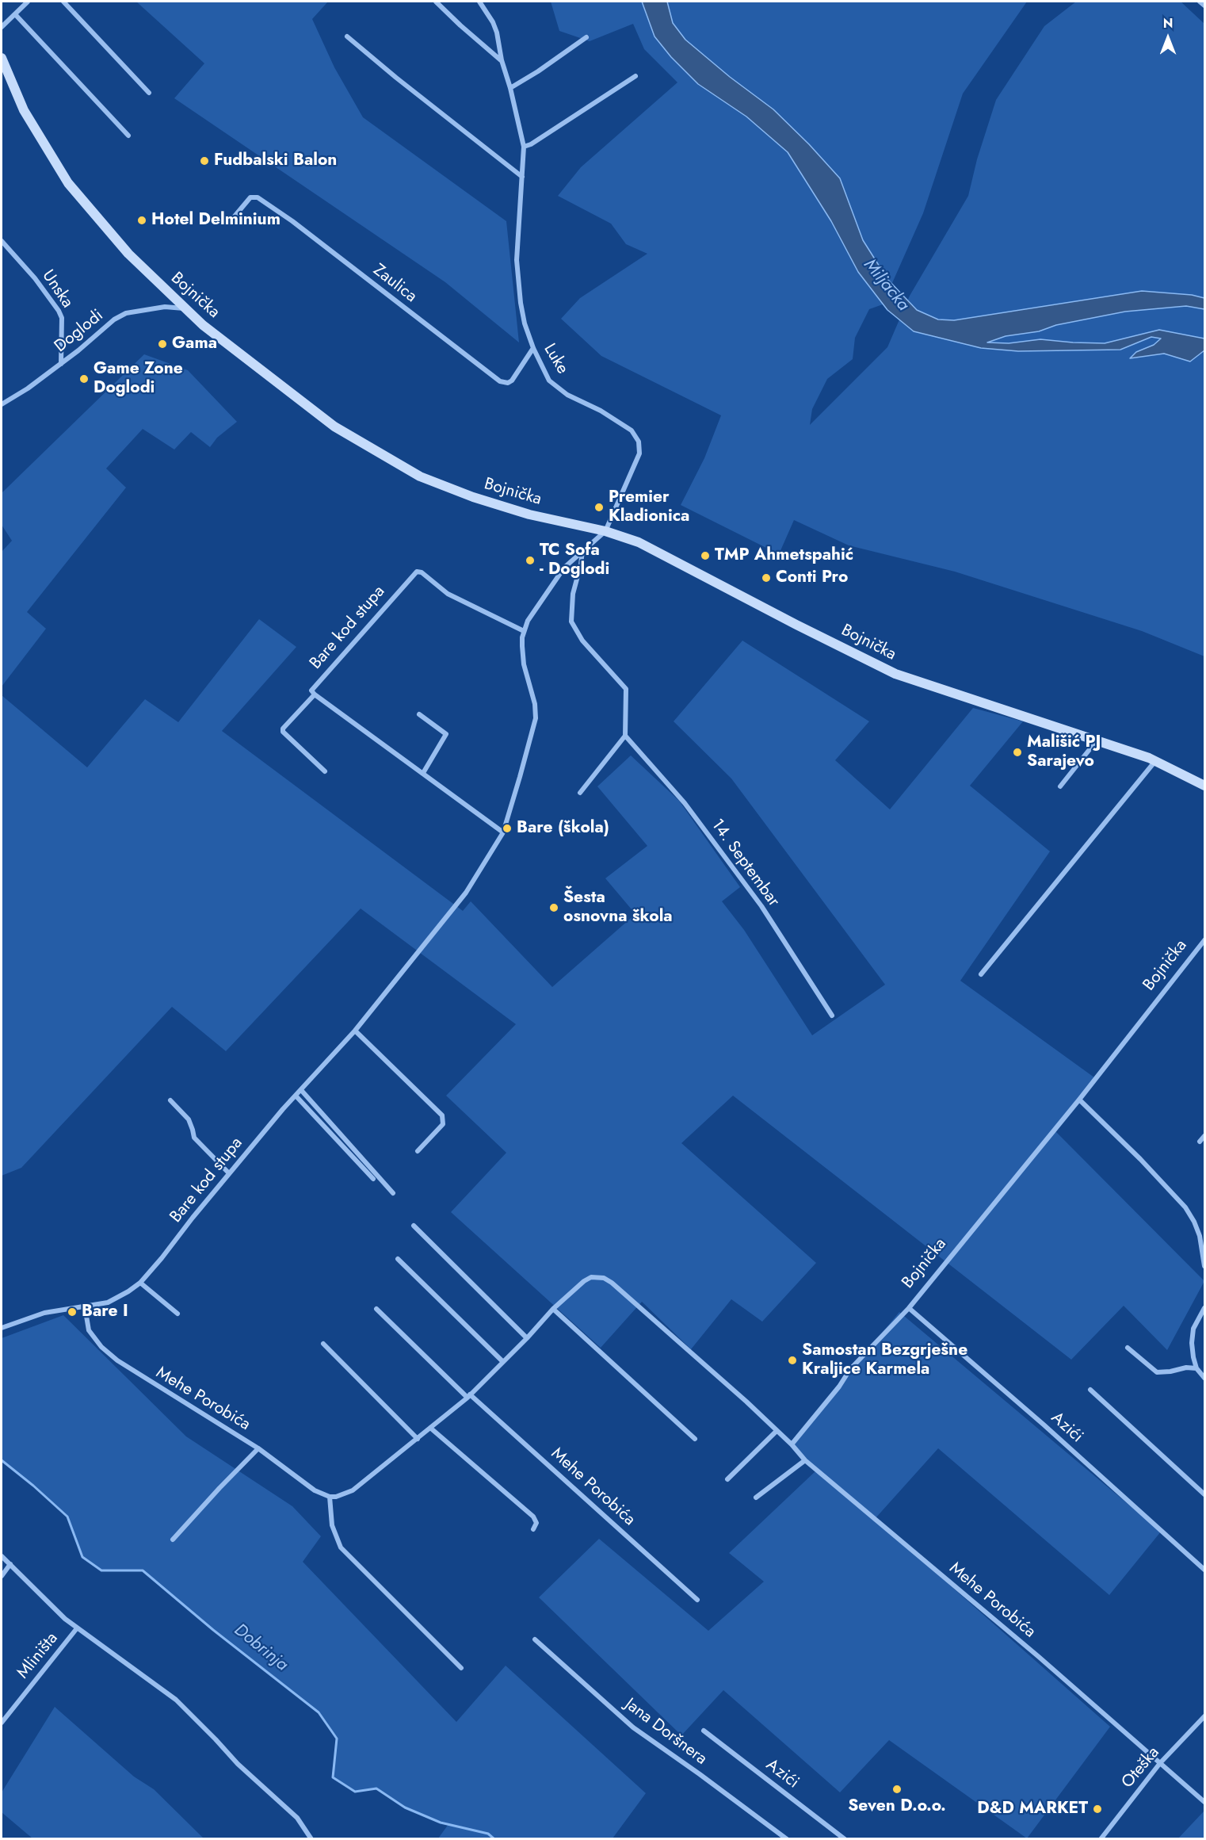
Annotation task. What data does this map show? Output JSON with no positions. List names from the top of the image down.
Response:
{
  "streets": {
    "main road": ["Bojnička"],
    "street": [
      "Zaulica",
      "Unska",
      "Doglodi",
      "Luke",
      "Bare kod stupa",
      "14. Septembar",
      "Mehe Porobića",
      "Azići",
      "Mliništa",
      "Jana Doršnera",
      "Oteška"
    ]
  },
  "crossings": [
    ["Zaulica", "Luke"],
    ["Unska", "Doglodi"],
    ["Bojnička", "Doglodi"],
    ["Bojnička", "Luke"],
    ["Bojnička", "Bare kod stupa"],
    ["Bojnička", "Mehe Porobića"],
    ["Bojnička", "Azići"],
    ["Luke", "Bare kod stupa"],
    ["Bare kod stupa", "Mehe Porobića"],
    ["Mehe Porobića", "Oteška"]
  ],
  "water": ["Miljacka", "Dobrinja"],
  "places": [
    "Fudbalski Balon",
    "Hotel Delminium",
    "Gama",
    "Game Zone Doglodi",
    "Premier Kladionica",
    "TMP Ahmetspahić",
    "TC Sofa - Doglodi",
    "Conti Pro",
    "Mališić PJ Sarajevo",
    "Bare (škola)",
    "Šesta osnovna škola",
    "Bare I",
    "Samostan Bezgrješne Kraljice Karmela",
    "Seven D.o.o.",
    "D&D MARKET"
  ],
  "north": "top"
}
